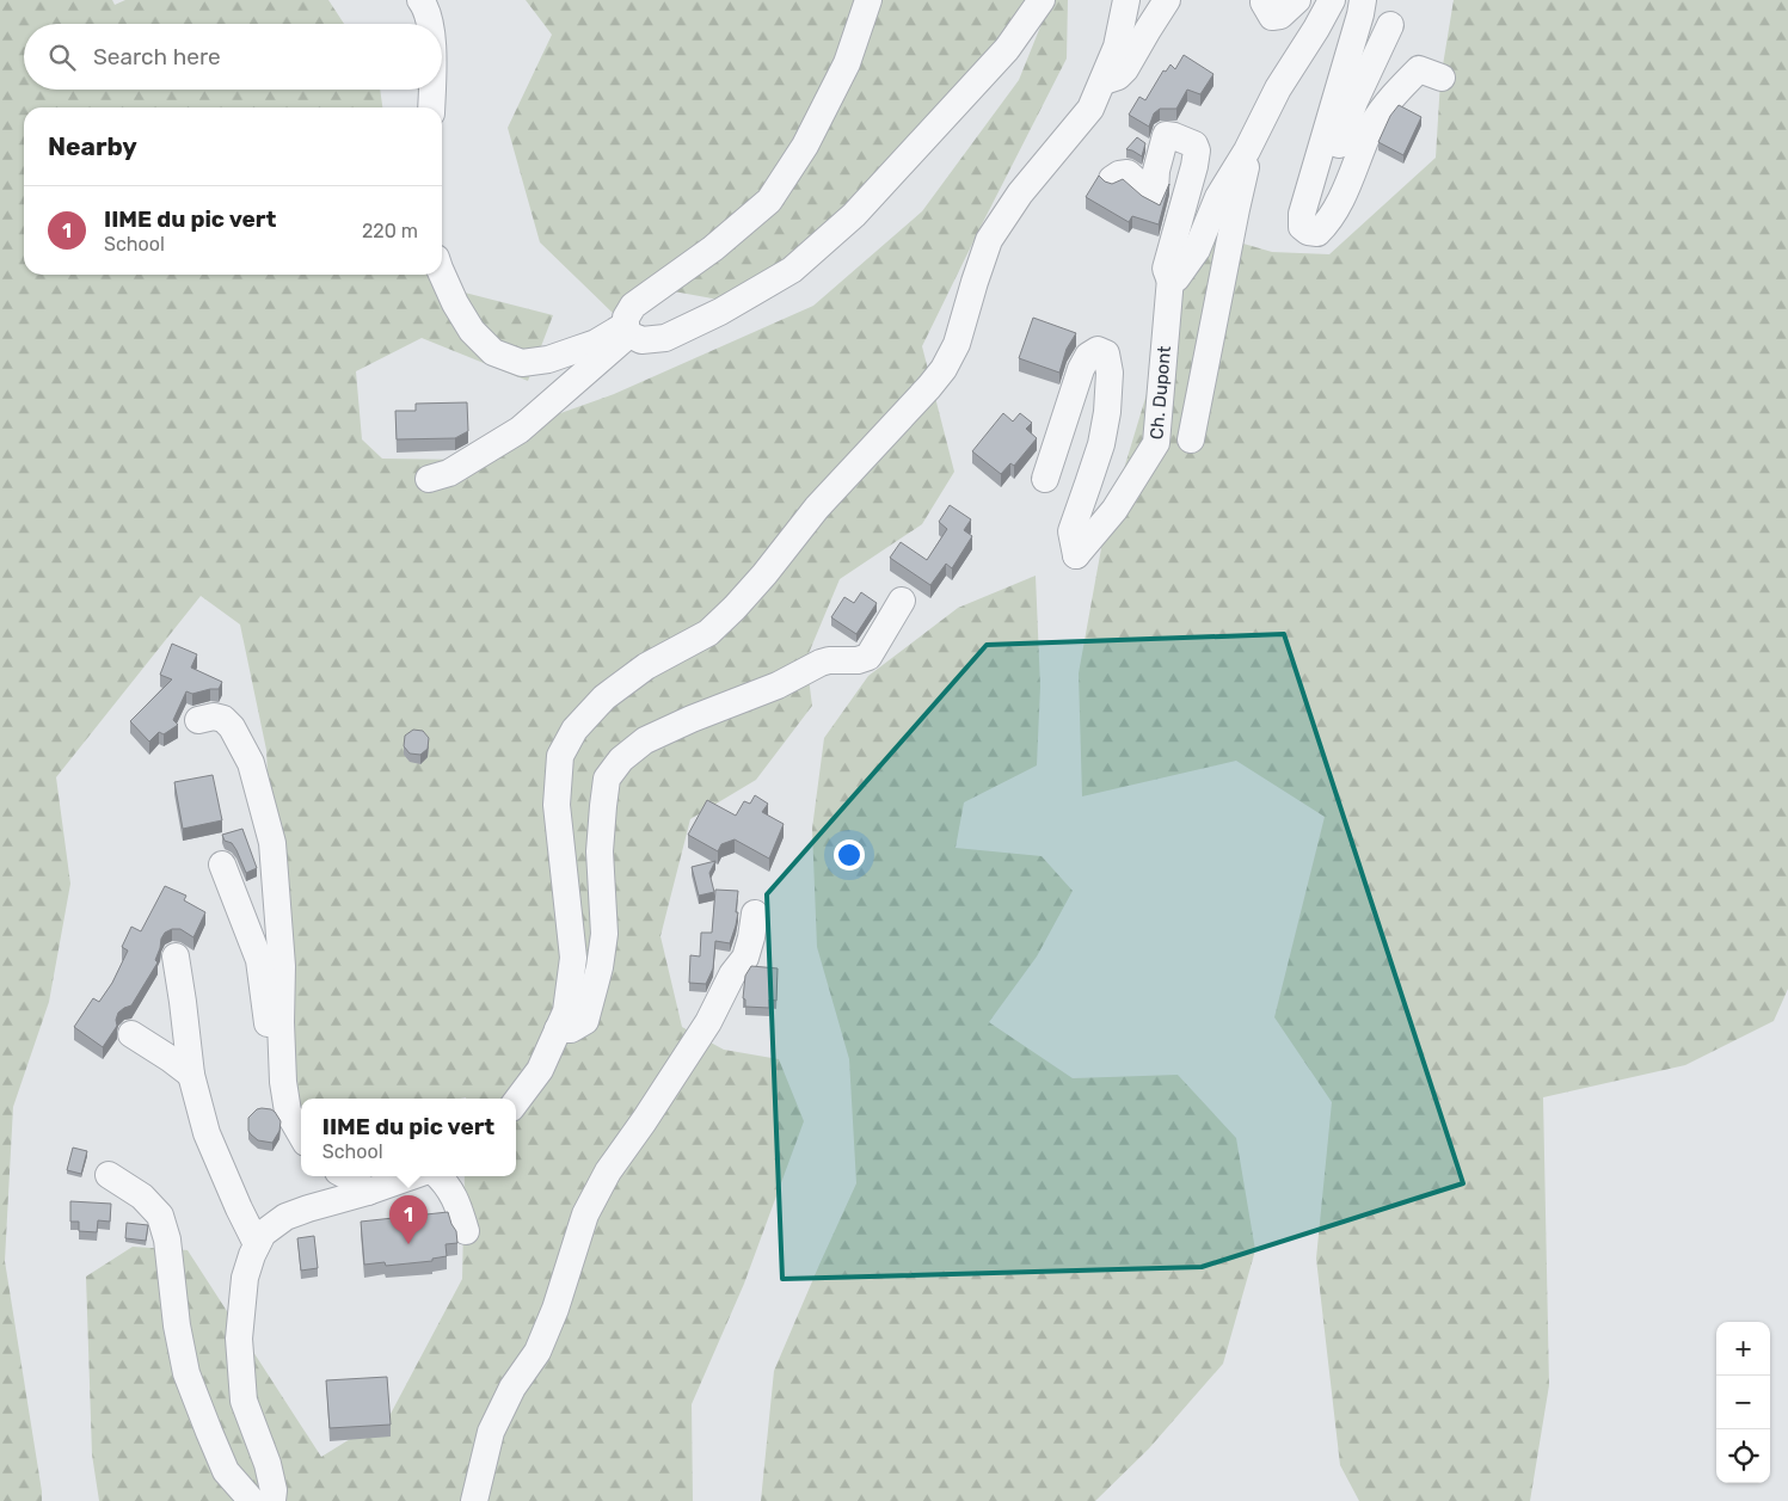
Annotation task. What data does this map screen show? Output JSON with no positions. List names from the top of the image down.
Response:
{
  "streets": {
    "street": ["Ch. Dupont"]
  },
  "page": {
    "search": "Search here",
    "heading": "Nearby",
    "list": [
      {
        "mark": "1",
        "name": "IIME du pic vert",
        "note": "School",
        "value": "220 m"
      }
    ],
    "popup": ["IIME du pic vert", "School"],
    "pins": "1",
    "map_buttons": ["+", "−"]
  }
}
